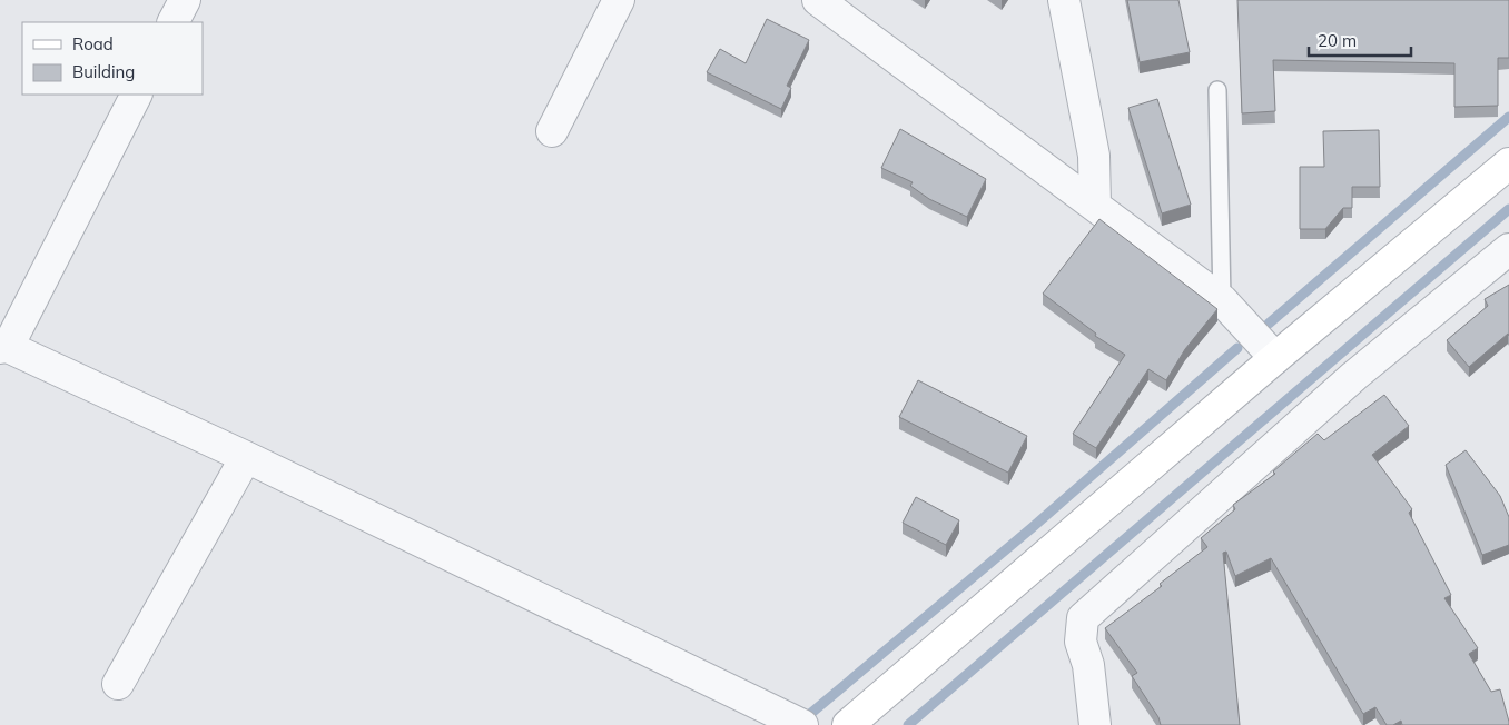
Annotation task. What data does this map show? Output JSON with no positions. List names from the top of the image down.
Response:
{
  "legend": ["Road", "Building"],
  "scale_bar": "20 m"
}
